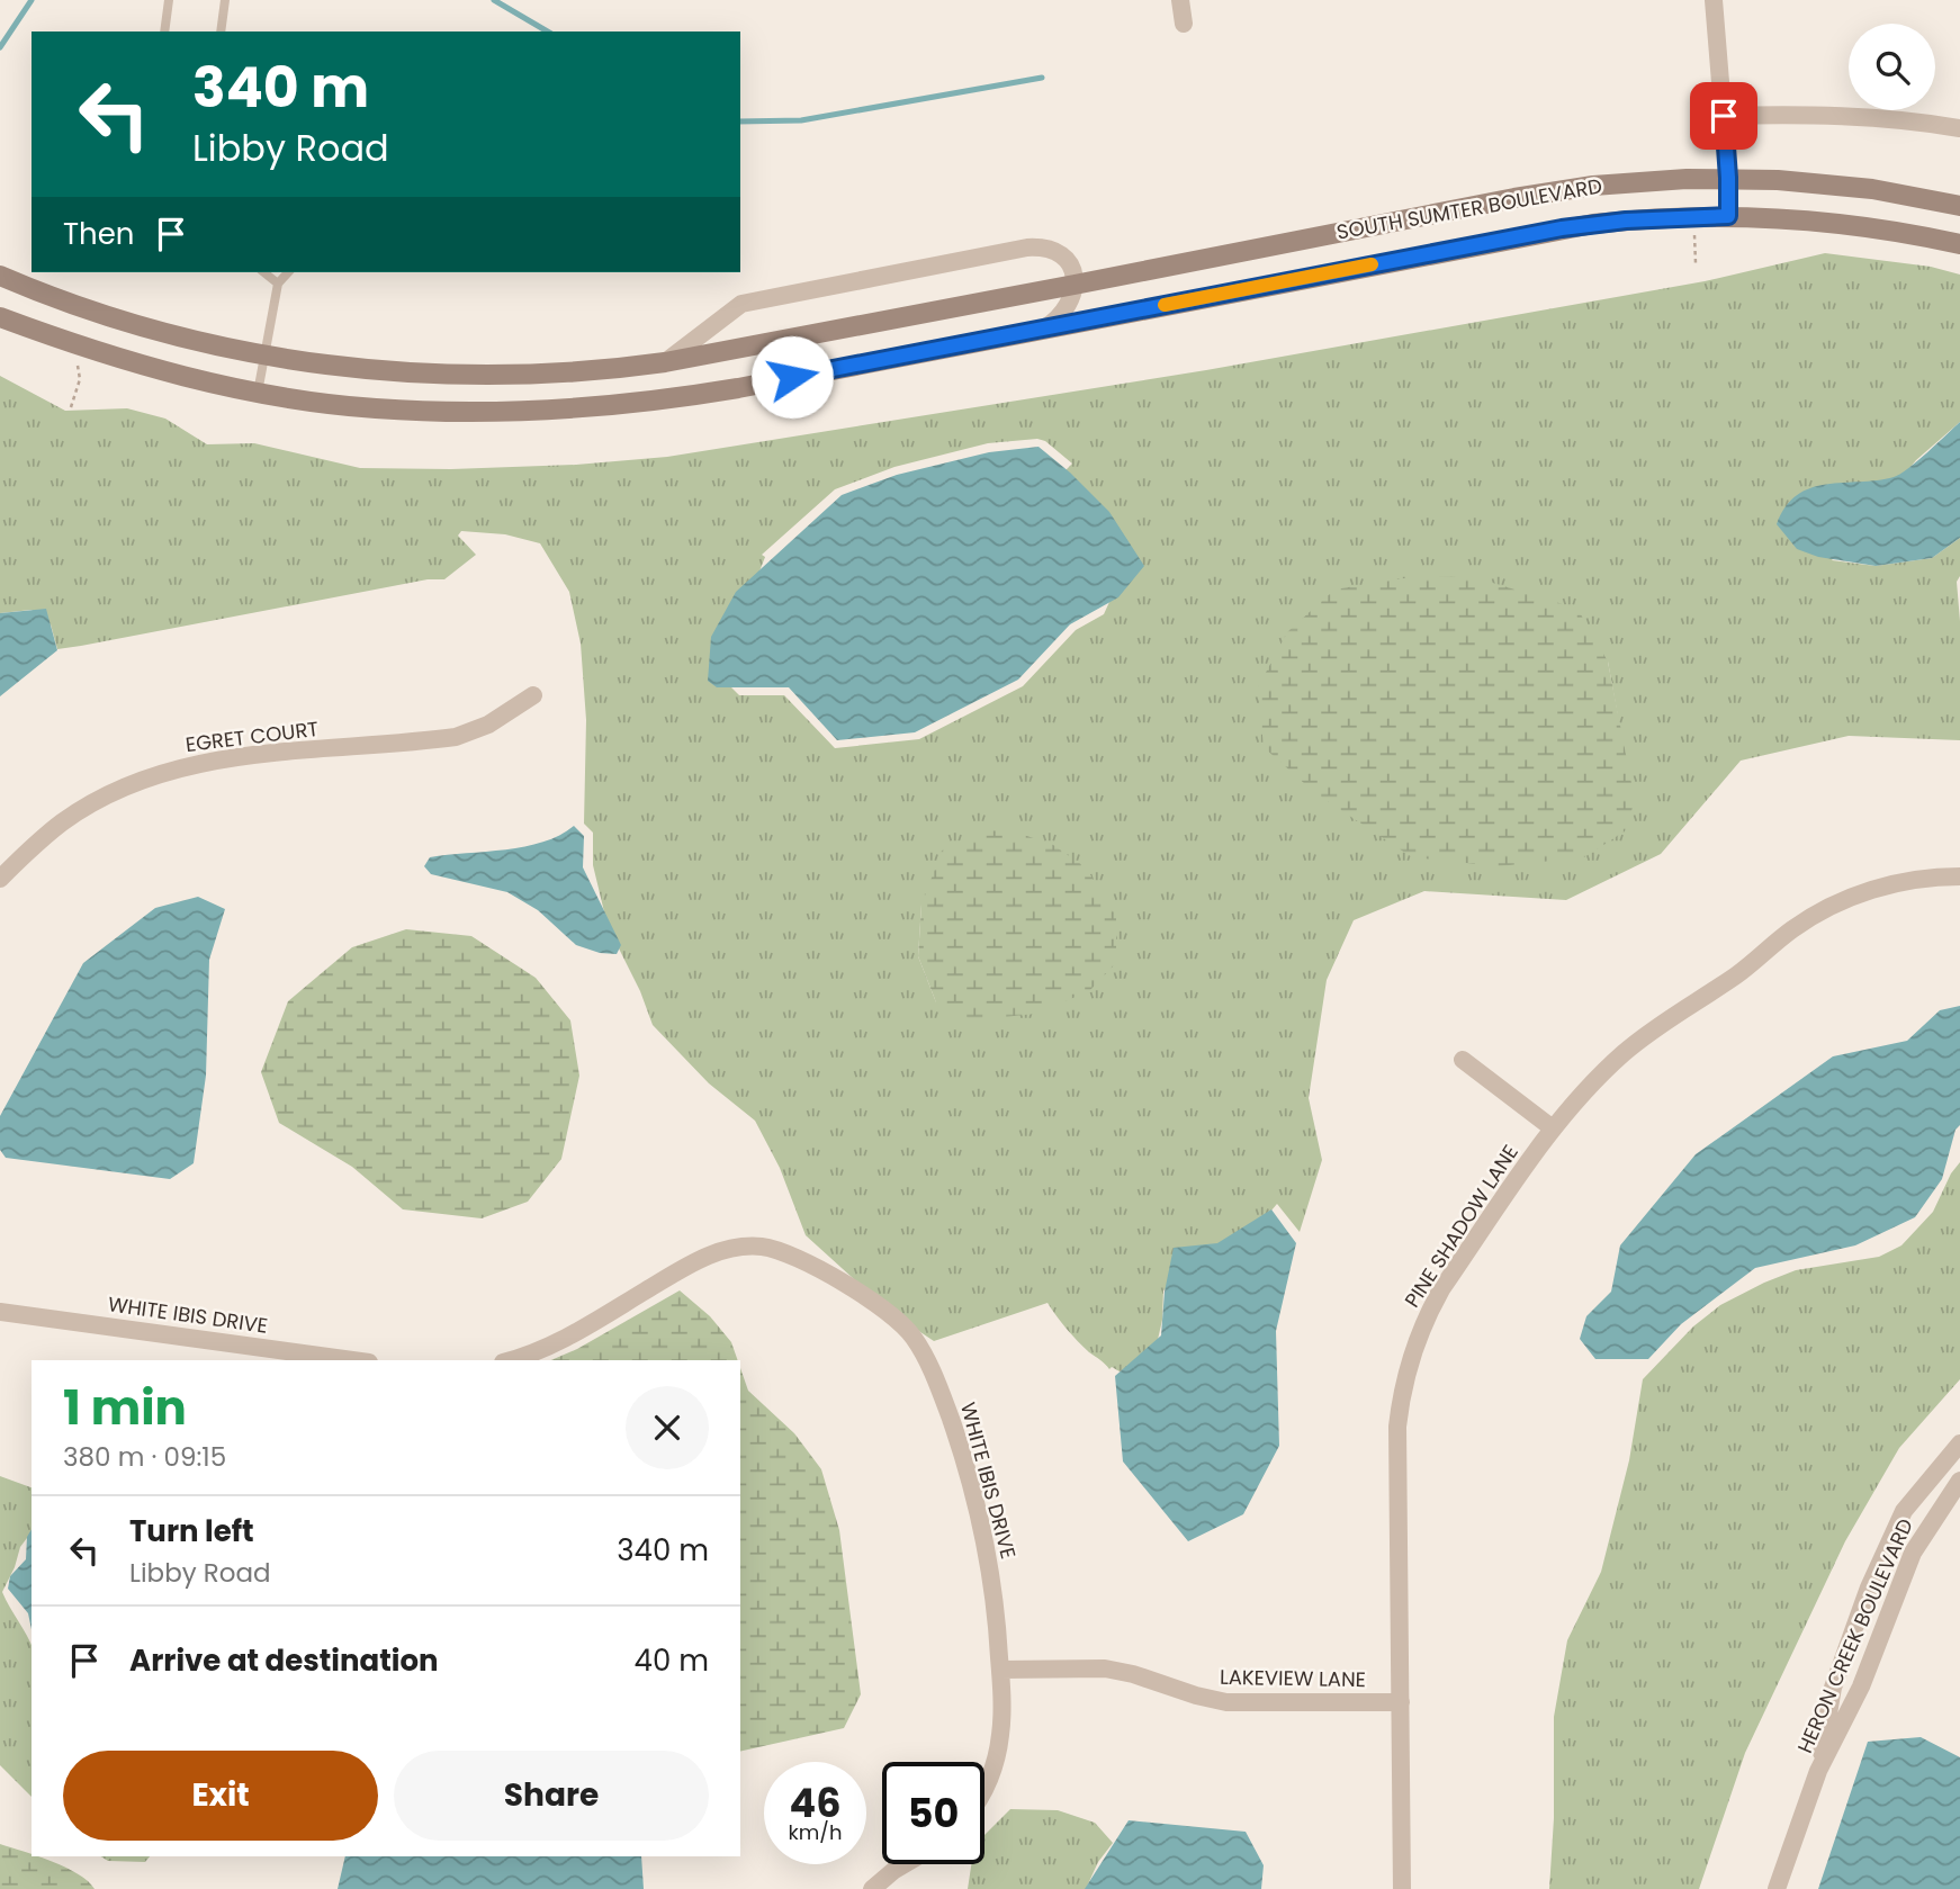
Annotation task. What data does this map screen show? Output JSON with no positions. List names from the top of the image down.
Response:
{
  "streets": {
    "main road": ["SOUTH SUMTER BOULEVARD"],
    "street": [
      "EGRET COURT",
      "PINE SHADOW LANE",
      "WHITE IBIS DRIVE",
      "HERON CREEK BOULEVARD",
      "LAKEVIEW LANE"
    ]
  },
  "crossings": [
    ["PINE SHADOW LANE", "LAKEVIEW LANE"],
    ["WHITE IBIS DRIVE", "LAKEVIEW LANE"]
  ],
  "page": {
    "turn": ["340 m", "Libby Road"],
    "then": "Then",
    "heading": ["1 min", "380 m · 09:15"],
    "list": [
      {
        "name": "Turn left",
        "note": "Libby Road",
        "value": "340 m"
      },
      {
        "name": "Arrive at destination",
        "value": "40 m"
      }
    ],
    "buttons": ["Exit", "Share"],
    "speed": "46 km/h",
    "limit": "50"
  }
}
